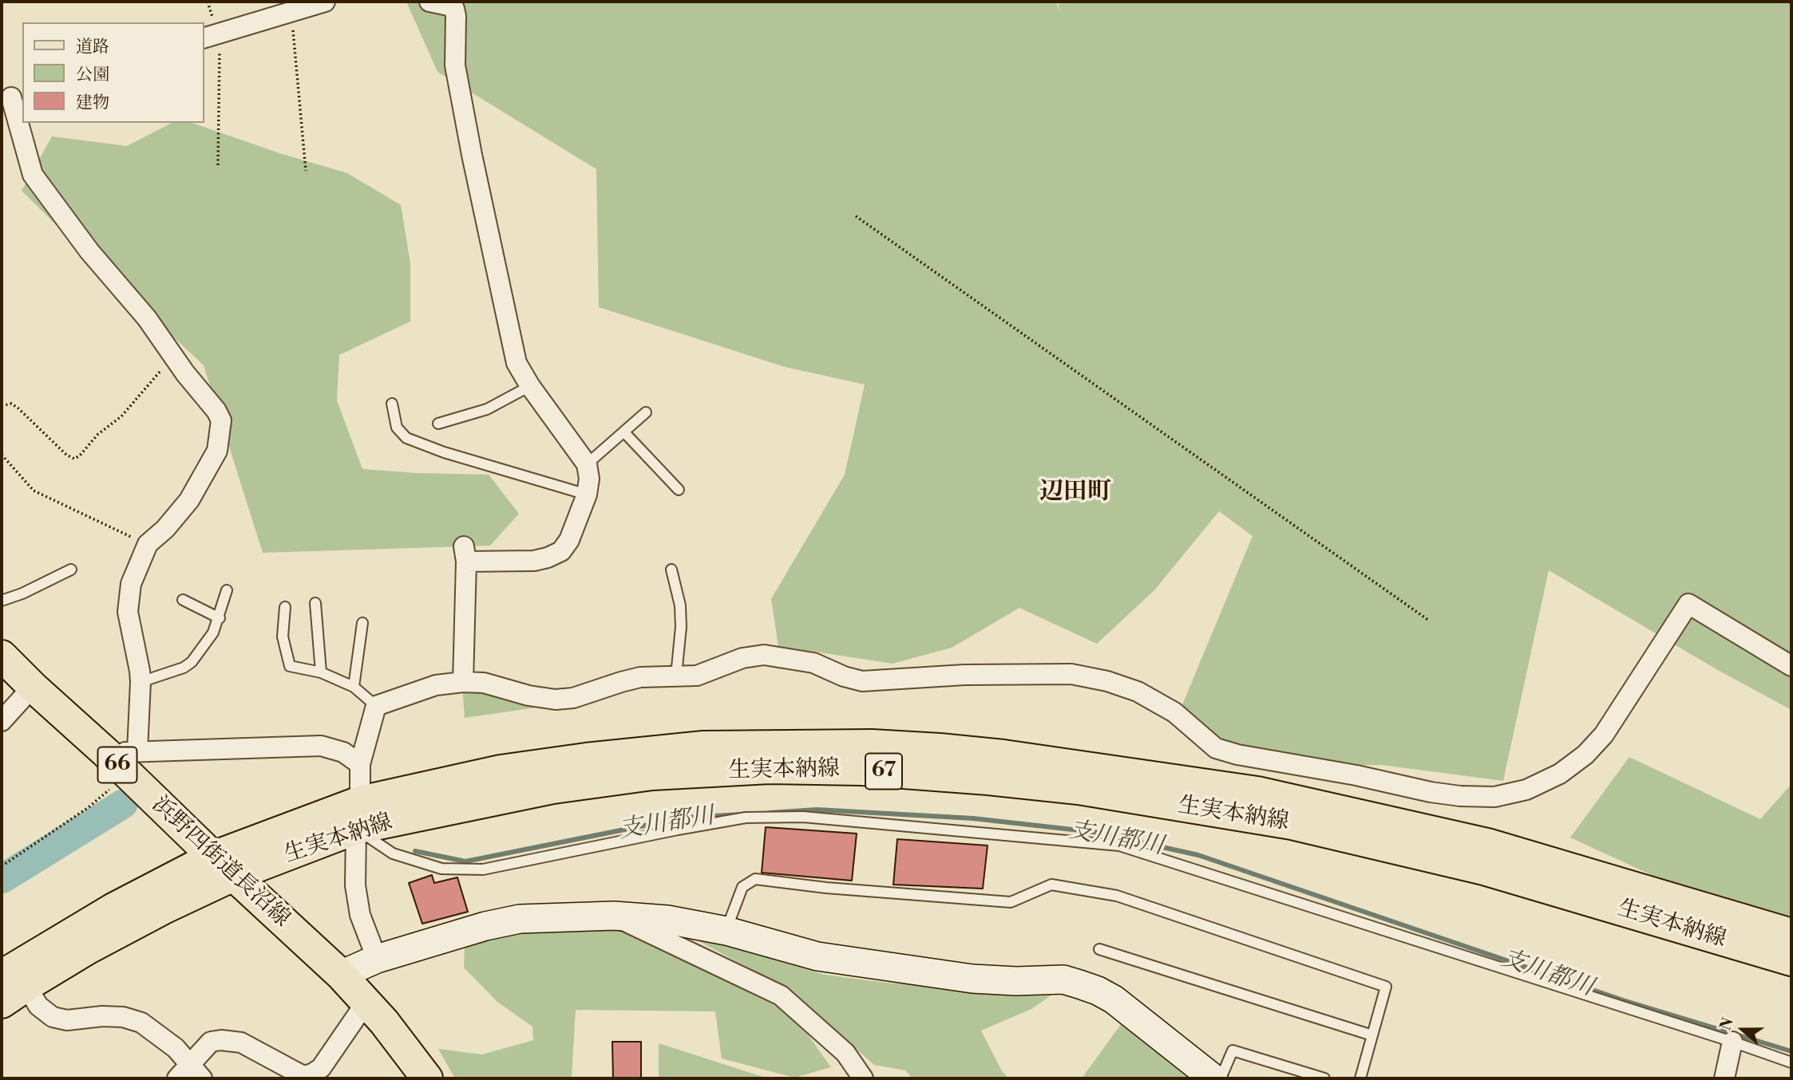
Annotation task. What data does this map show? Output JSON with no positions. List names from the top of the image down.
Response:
{
  "streets": {
    "main road": [
      "66",
      "生実本納線",
      "67",
      "浜野四街道長沼線"
    ]
  },
  "crossings": [
    ["生実本納線", "浜野四街道長沼線"]
  ],
  "districts": ["辺田町"],
  "water": ["支川都川"],
  "legend": ["道路", "公園", "建物"],
  "north": "left"
}
